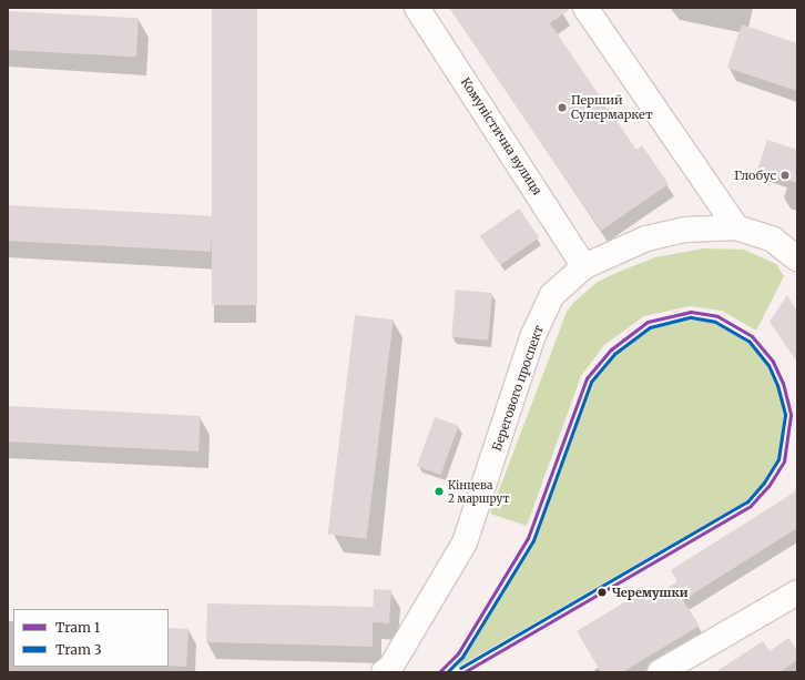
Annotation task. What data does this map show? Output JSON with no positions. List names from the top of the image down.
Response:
{
  "streets": {
    "street": ["Комуністична вулиця", "Берегового проспект"]
  },
  "crossings": [
    ["Комуністична вулиця", "Берегового проспект"]
  ],
  "places": [
    "Перший Супермаркет",
    "Глобус",
    "Кінцева 2 маршрут",
    "Черемушки"
  ],
  "lines": ["tram line 1", "tram line 3"],
  "legend": ["Tram 1", "Tram 3"]
}
